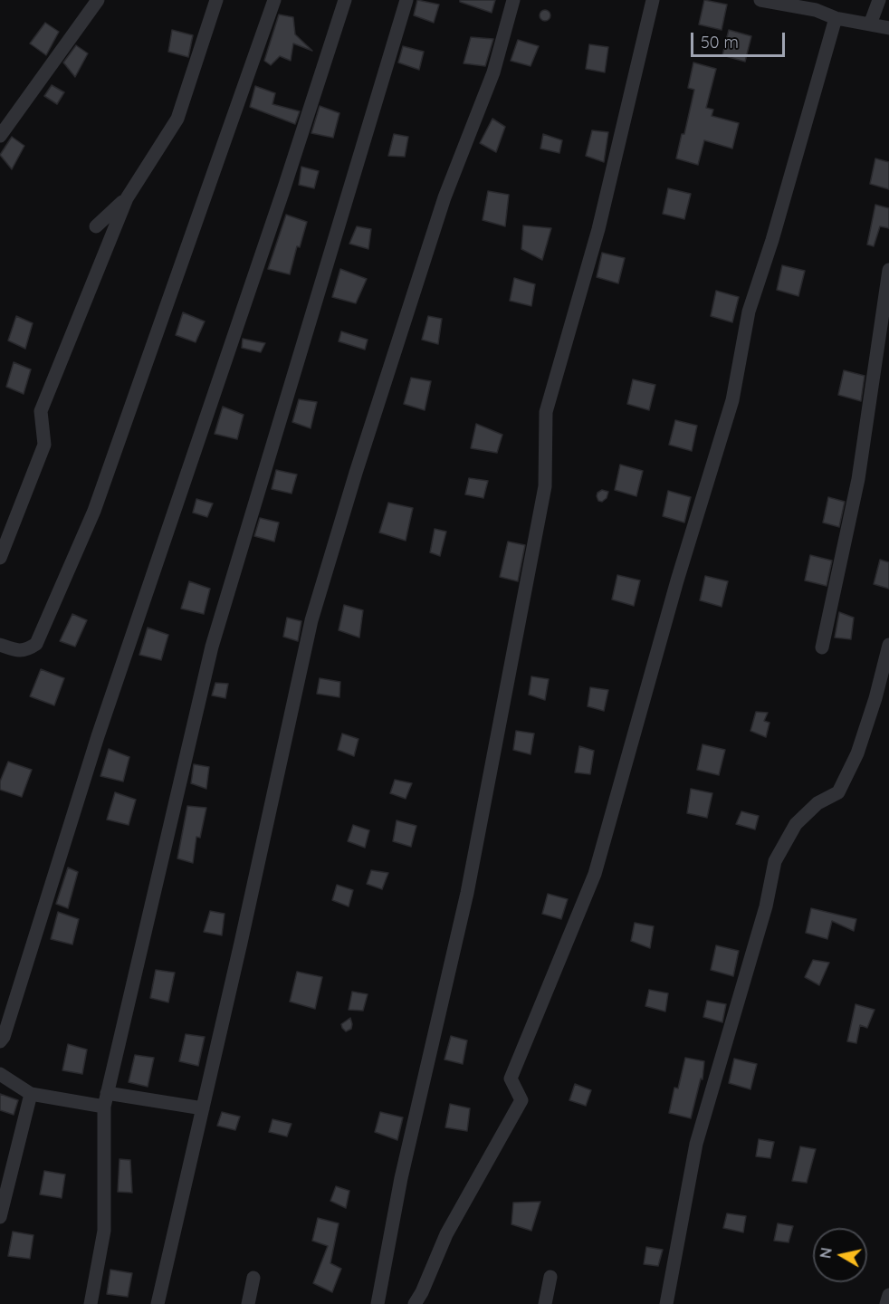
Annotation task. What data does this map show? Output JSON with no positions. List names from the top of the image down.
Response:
{
  "scale_bar": "50 m",
  "north": "left"
}
